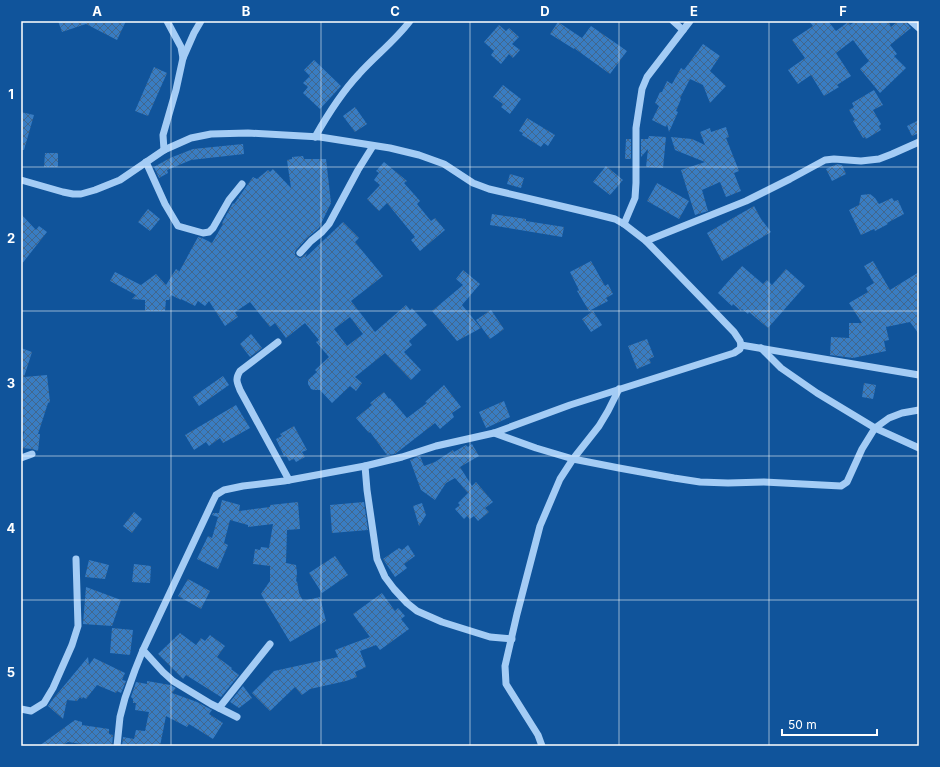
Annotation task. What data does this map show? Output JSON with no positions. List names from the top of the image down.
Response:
{
  "scale_bar": "50 m",
  "grid": {
    "columns": [
      "A",
      "B",
      "C",
      "D",
      "E",
      "F"
    ],
    "rows": [
      "1",
      "2",
      "3",
      "4",
      "5"
    ]
  }
}
